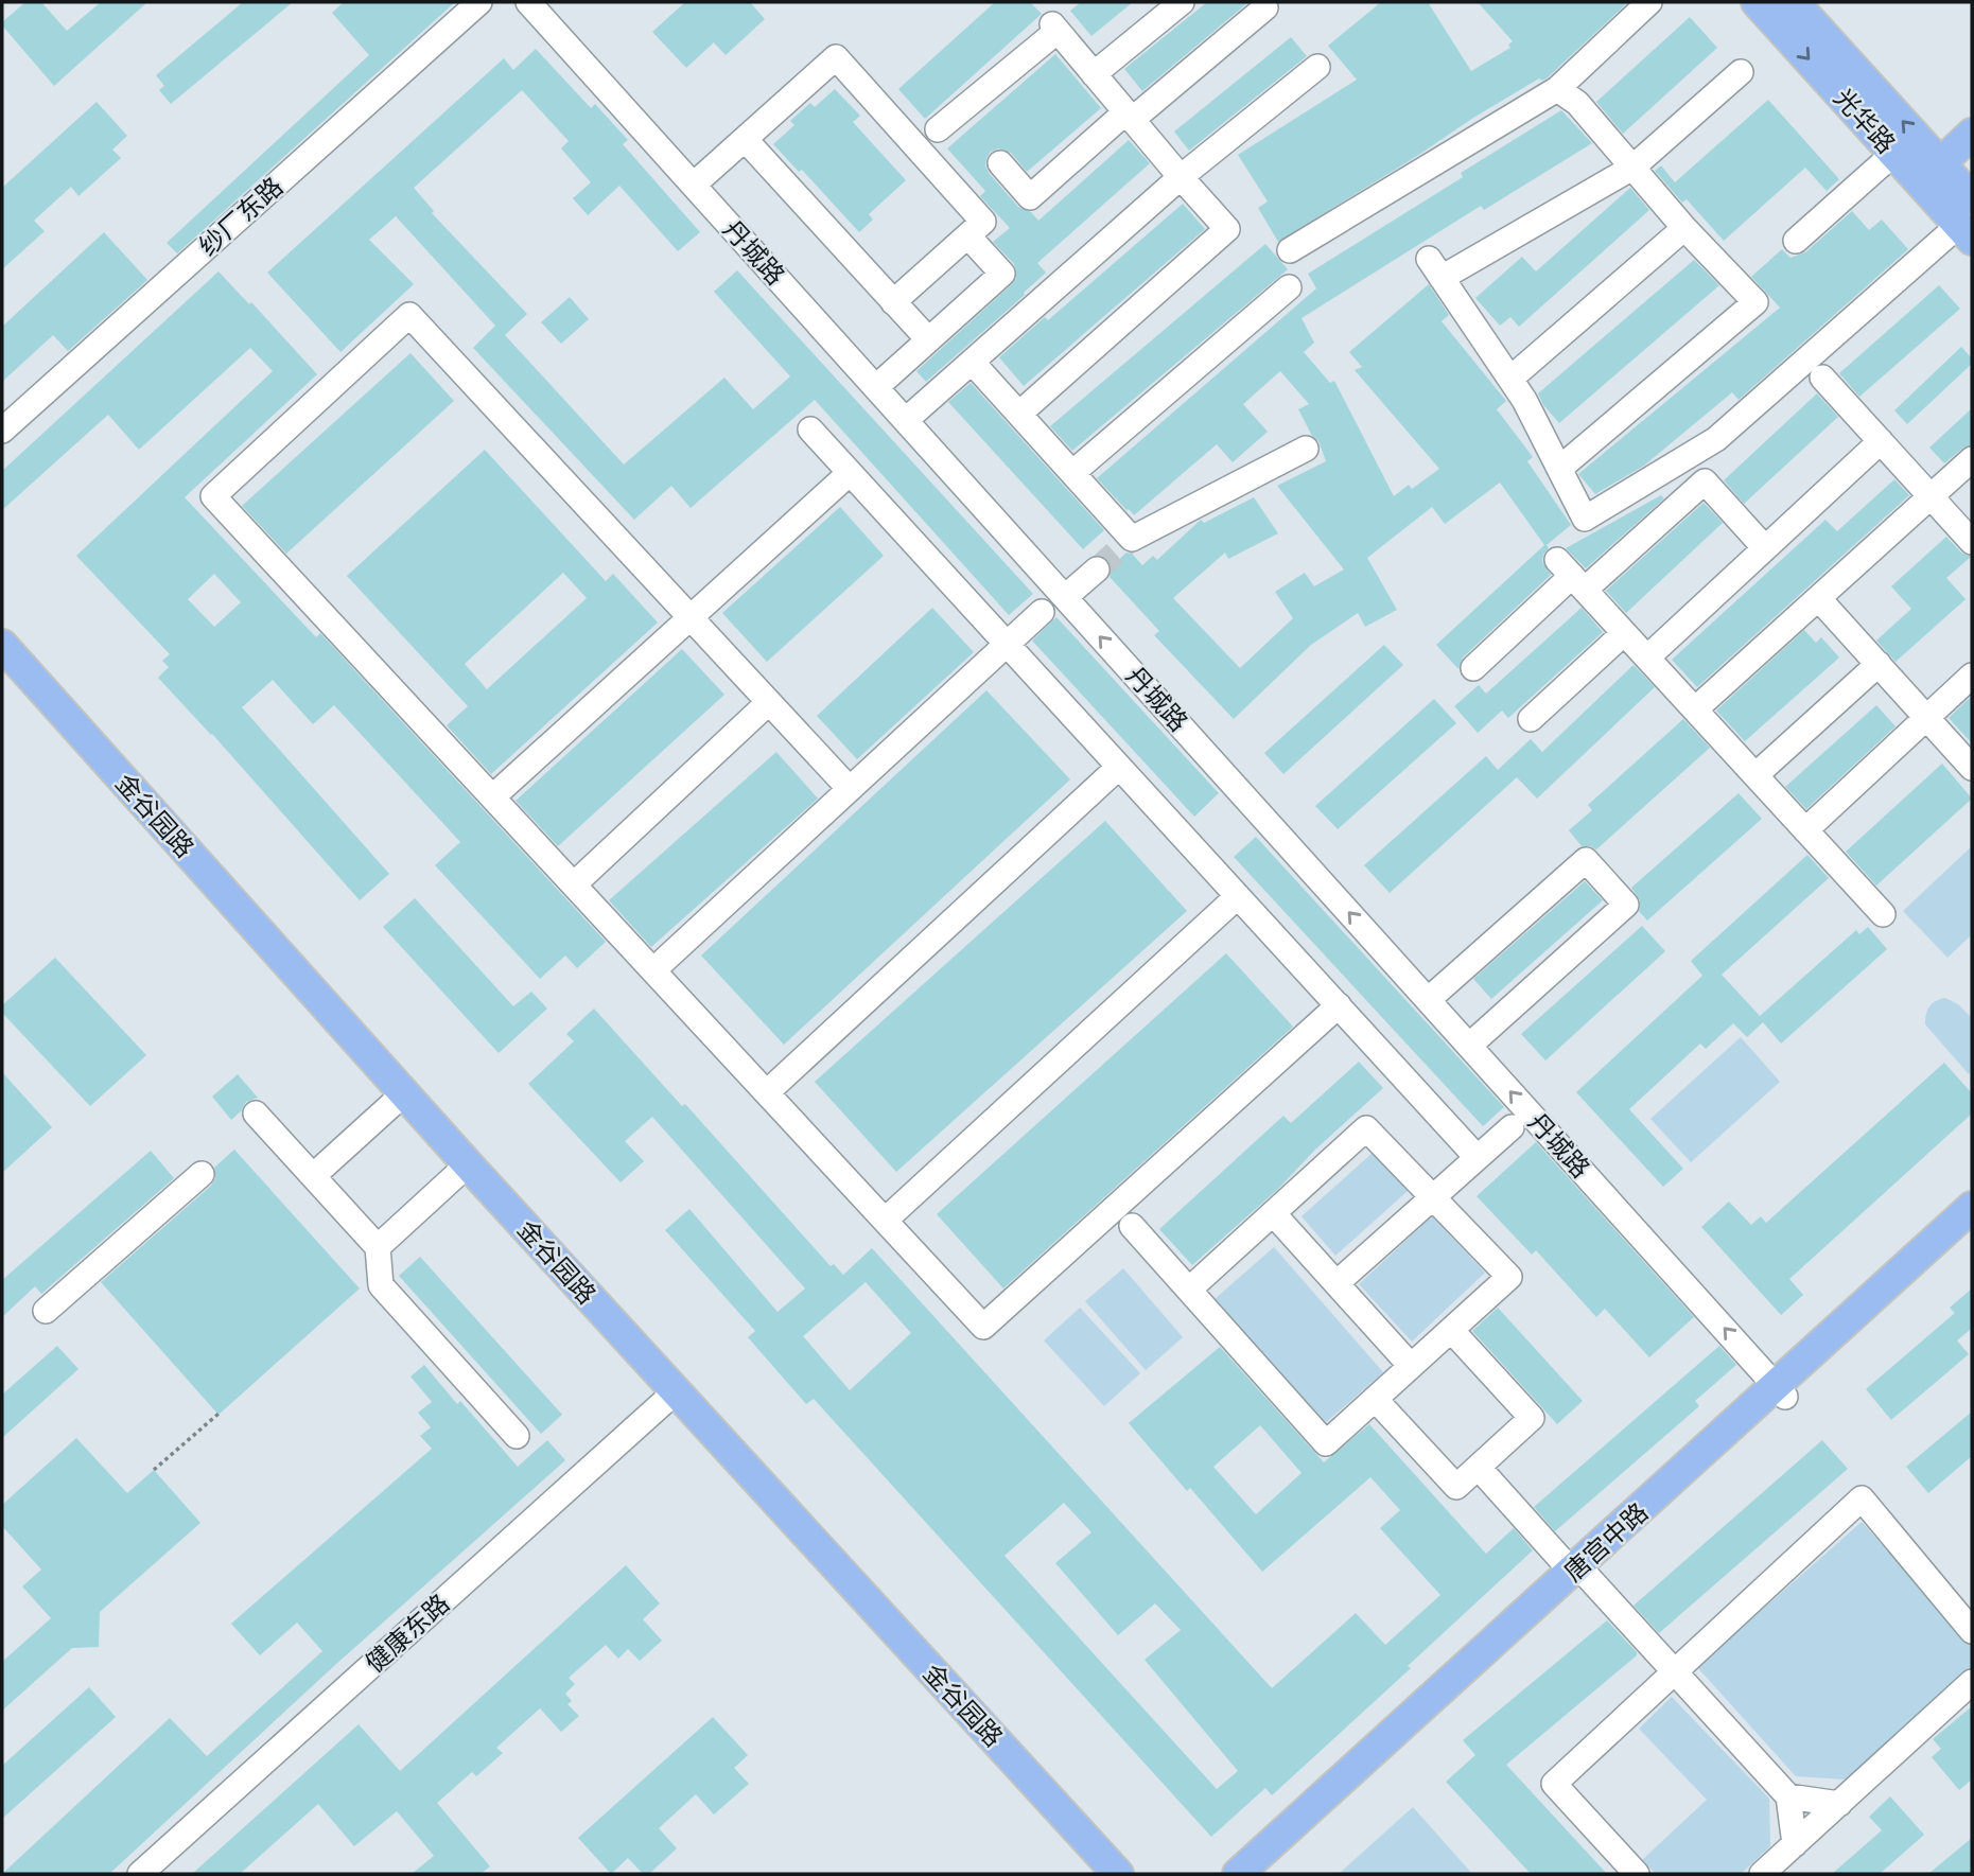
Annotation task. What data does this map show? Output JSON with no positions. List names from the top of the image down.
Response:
{
  "streets": {
    "main road": ["光华路", "金谷园路", "唐宫中路"],
    "street": ["纱厂东路", "丹城路", "健康东路"]
  },
  "crossings": [
    ["丹城路", "唐宫中路"],
    ["金谷园路", "健康东路"]
  ]
}
